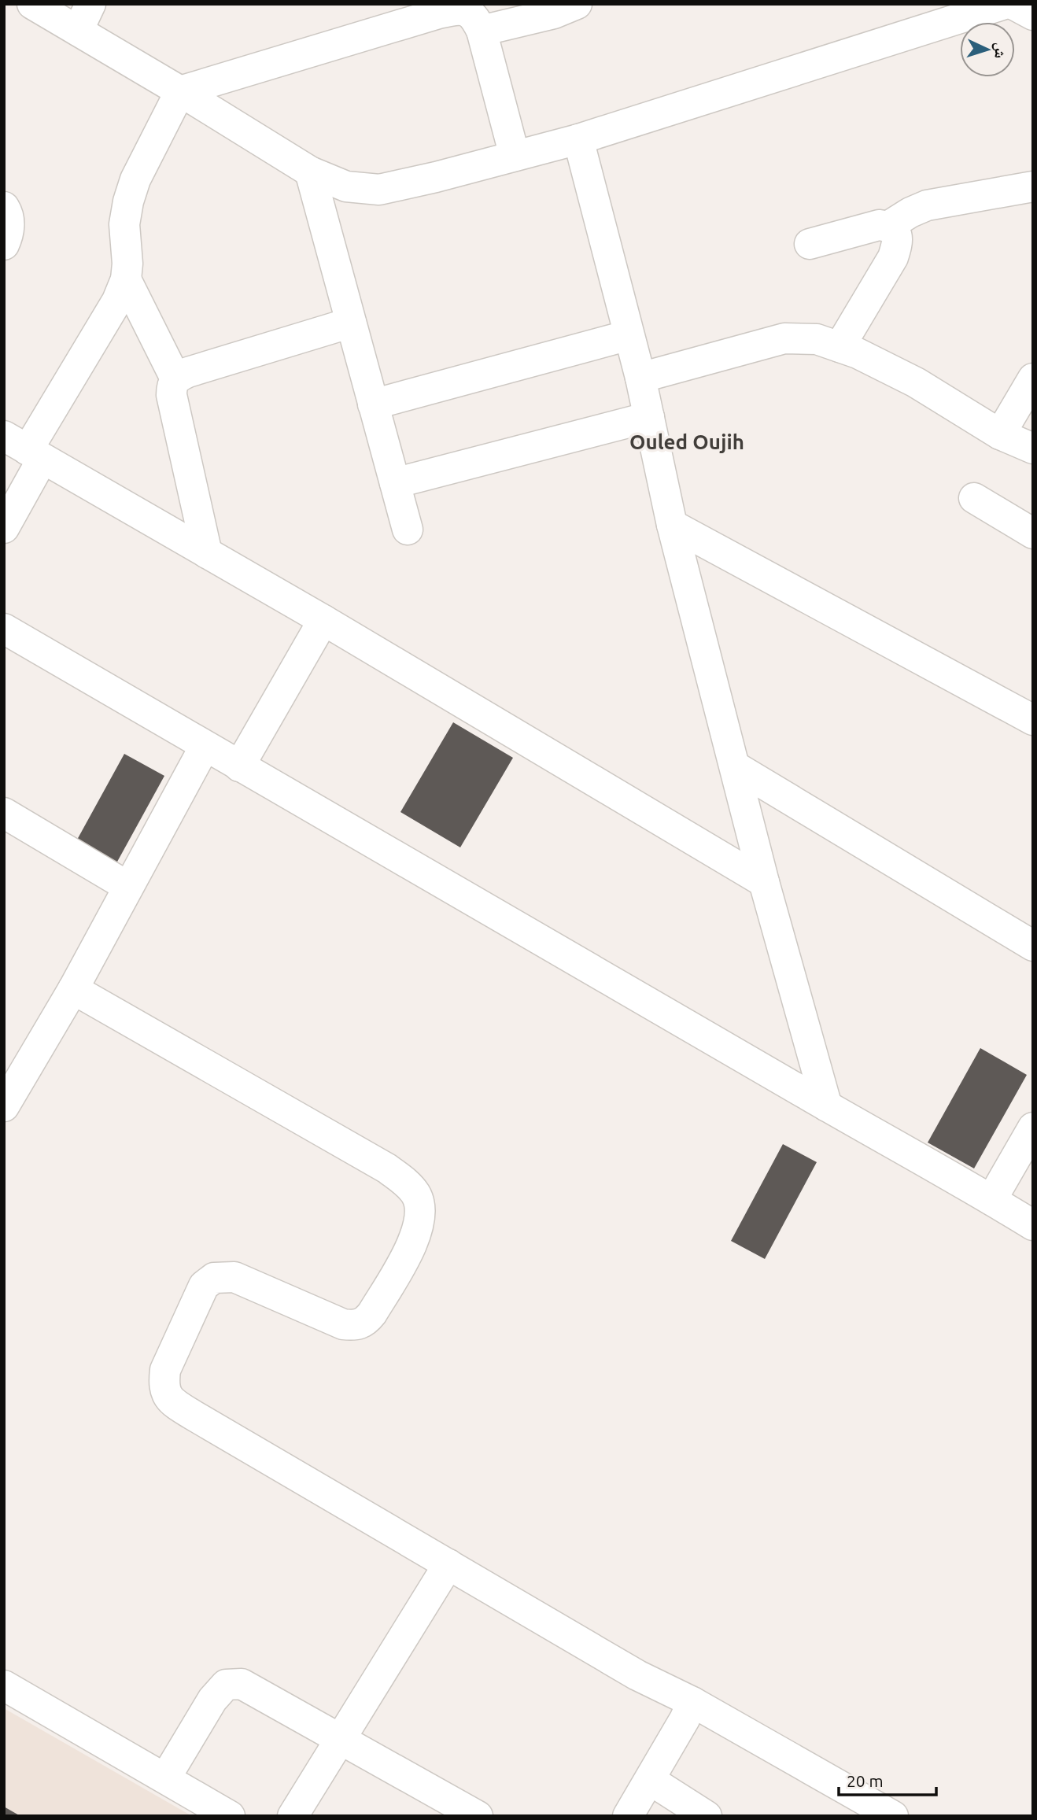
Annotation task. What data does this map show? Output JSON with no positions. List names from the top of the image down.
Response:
{
  "districts": ["Ouled Oujih"],
  "scale_bar": "20 m",
  "north": "right"
}
